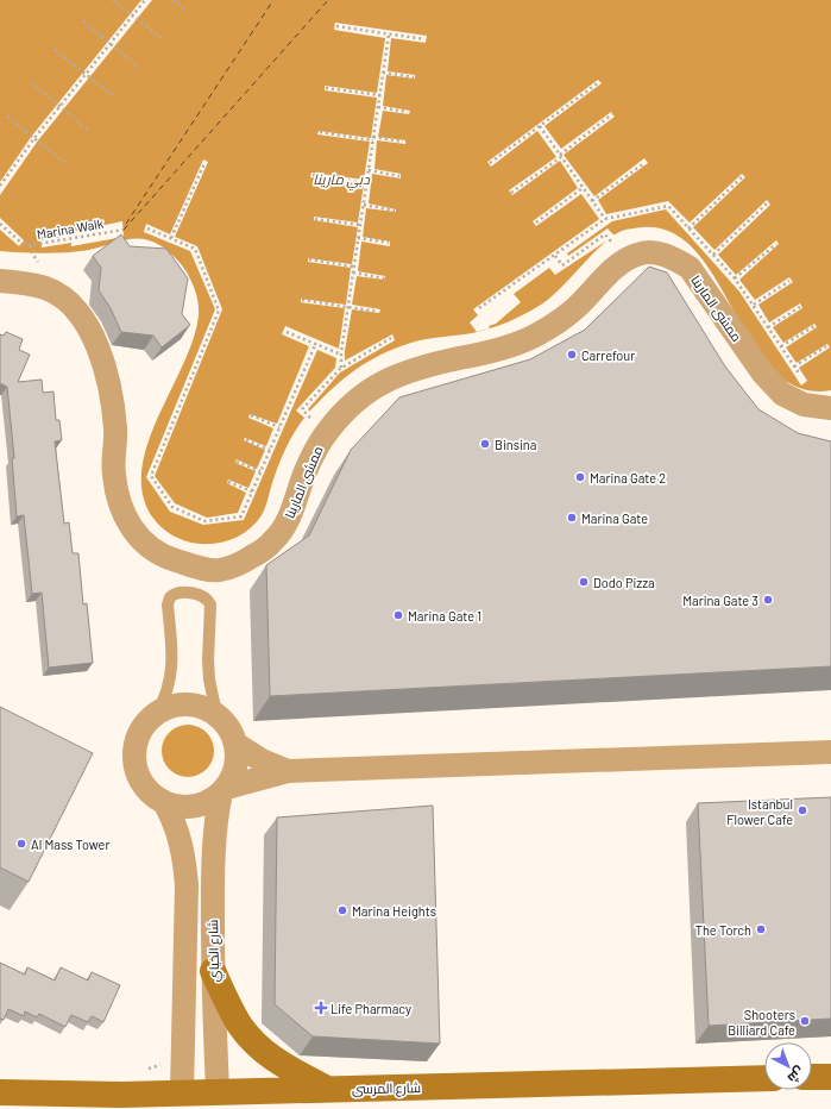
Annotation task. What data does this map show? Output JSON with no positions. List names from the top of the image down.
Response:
{
  "streets": {
    "main road": ["شارع المرسى"],
    "street": ["ممشى المارينا", "شارع الخياي"],
    "path": ["Marina Walk"]
  },
  "crossings": [
    ["شارع الخياي", "شارع المرسى"]
  ],
  "water": ["دبي مارينا"],
  "places": {
    "other": [
      "Carrefour",
      "Binsina",
      "Marina Gate 2",
      "Marina Gate",
      "Dodo Pizza",
      "Marina Gate 3",
      "Marina Gate 1",
      "Istanbul Flower Cafe",
      "Al Mass Tower",
      "Marina Heights",
      "The Torch",
      "Shooters Billiard Cafe"
    ],
    "health": ["Life Pharmacy"]
  },
  "north": "bottom right"
}
